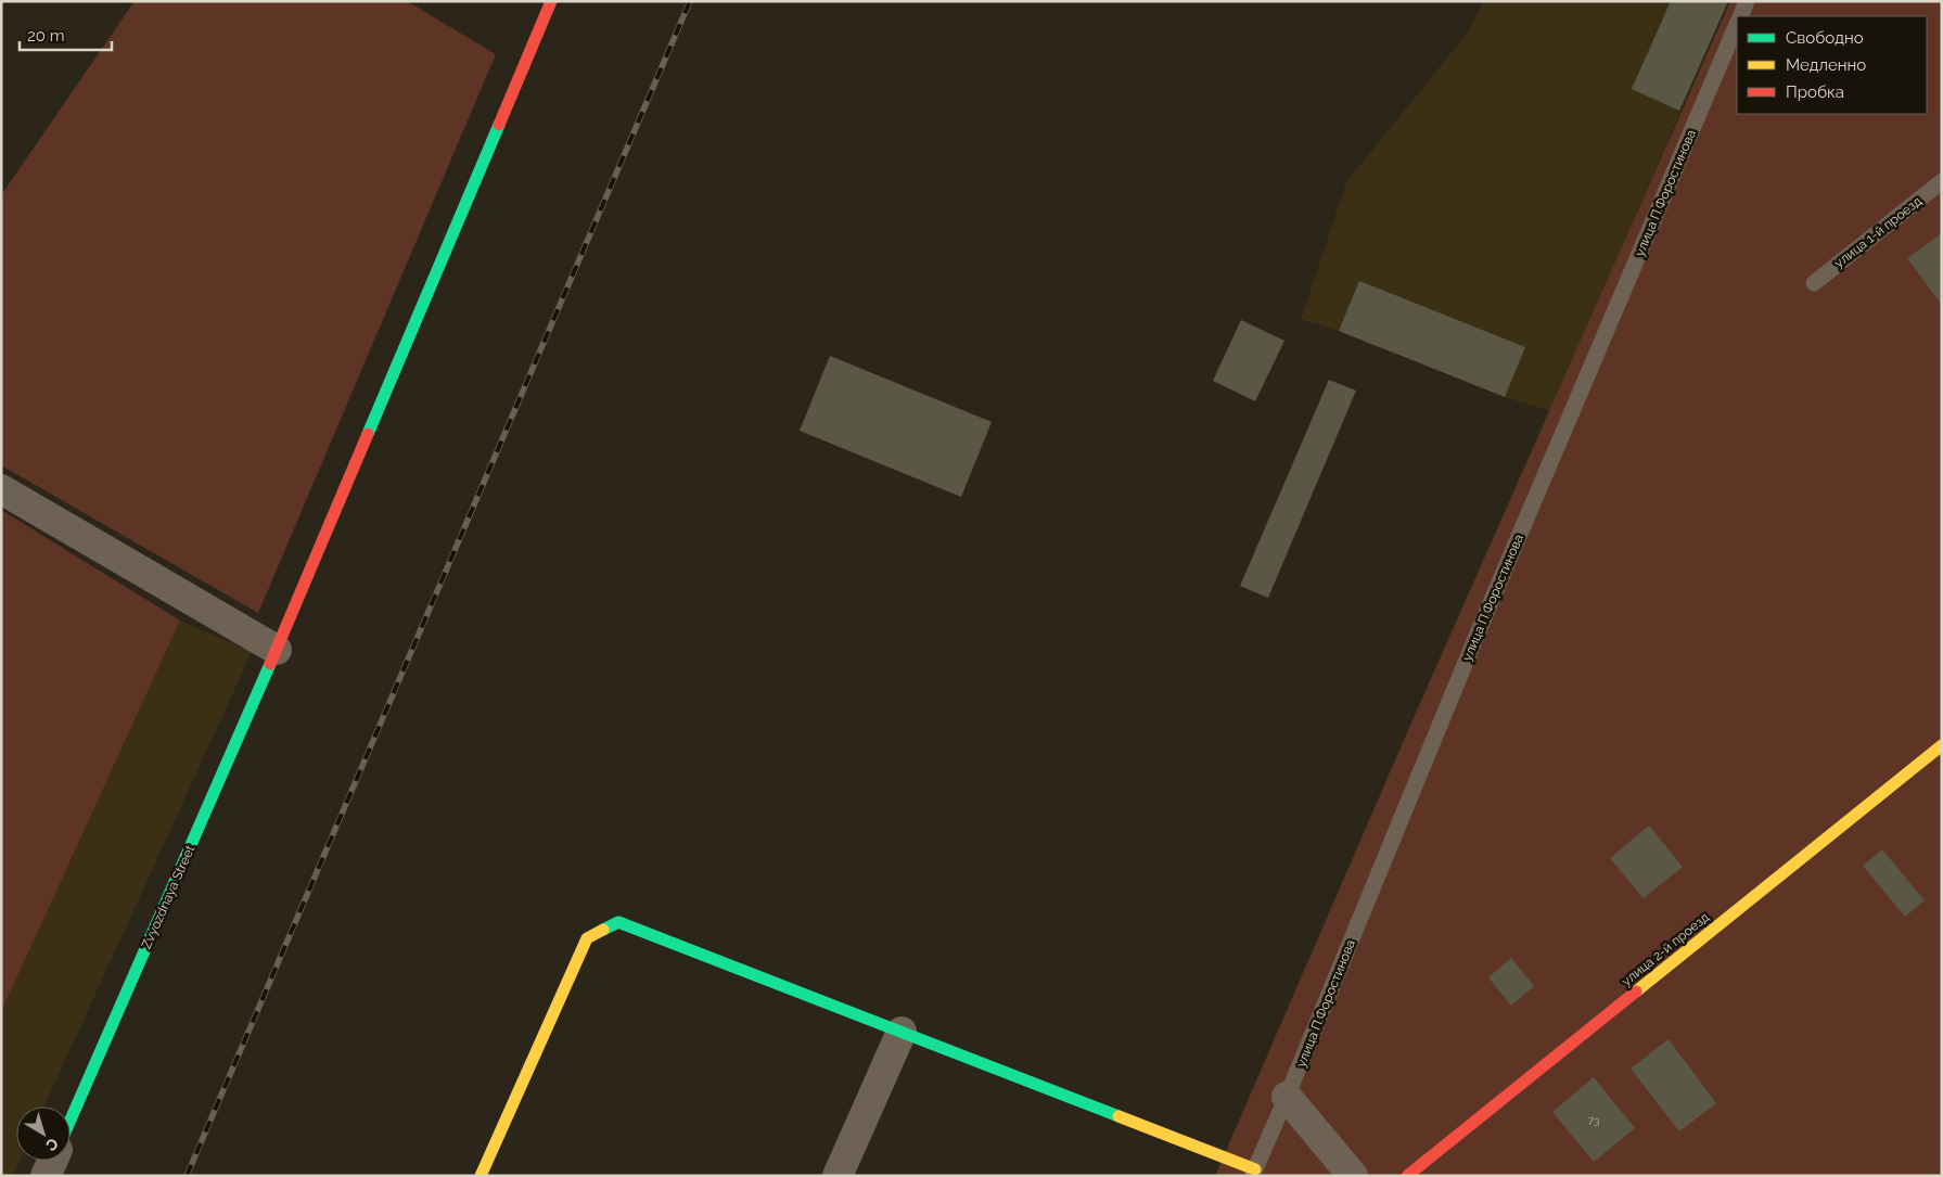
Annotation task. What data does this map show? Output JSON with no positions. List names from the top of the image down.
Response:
{
  "streets": {
    "street": ["Zvyozdnaya Street", "улица 2-й проезд"],
    "lane": ["улица П.Форостинова", "улица 1-й проезд"]
  },
  "house_numbers": ["73"],
  "legend": ["Свободно", "Медленно", "Пробка"],
  "scale_bar": "20 m",
  "north": "bottom right"
}
